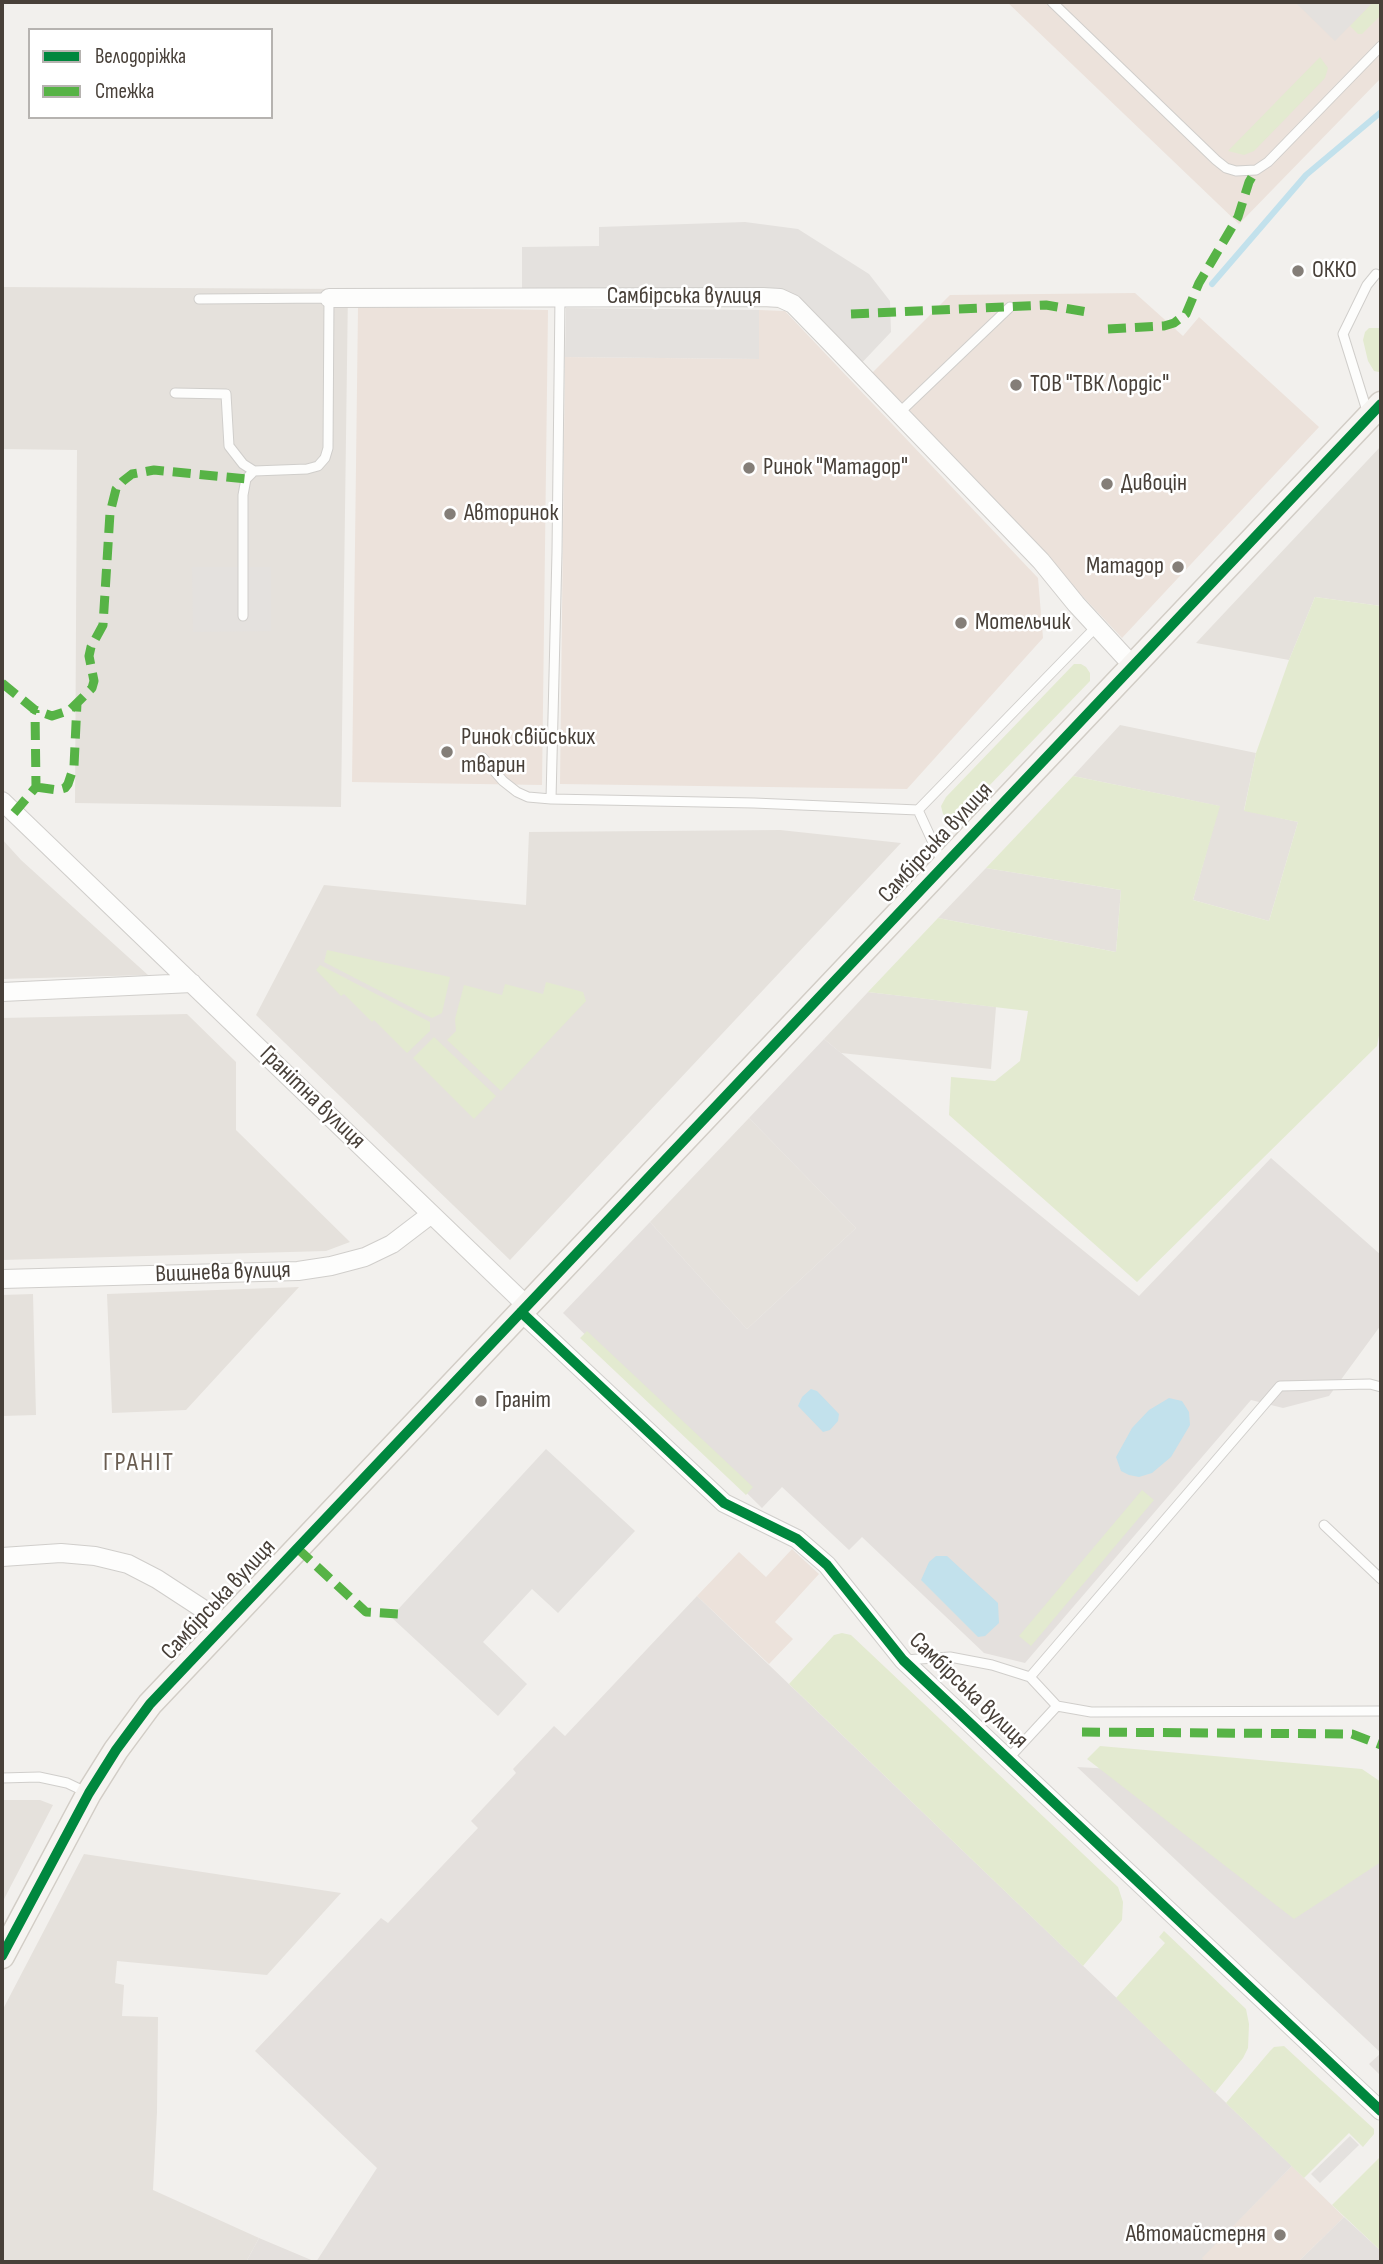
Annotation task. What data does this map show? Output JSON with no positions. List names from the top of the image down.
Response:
{
  "streets": {
    "main road": ["Самбірська вулиця"],
    "street": ["Гранітна вулиця", "Вишнева вулиця"]
  },
  "crossings": [
    ["Самбірська вулиця", "Гранітна вулиця"],
    ["Гранітна вулиця", "Вишнева вулиця"]
  ],
  "districts": ["ГРАНІТ"],
  "places": [
    "ОККО",
    "ТОВ \"ТВК Лордіс\"",
    "Ринок \"Матадор\"",
    "Дивоцін",
    "Авторинок",
    "Матадор",
    "Мотельчик",
    "Ринок свійських тварин",
    "Граніт",
    "Автомайстерня"
  ],
  "legend": ["Велодоріжка", "Стежка"]
}
